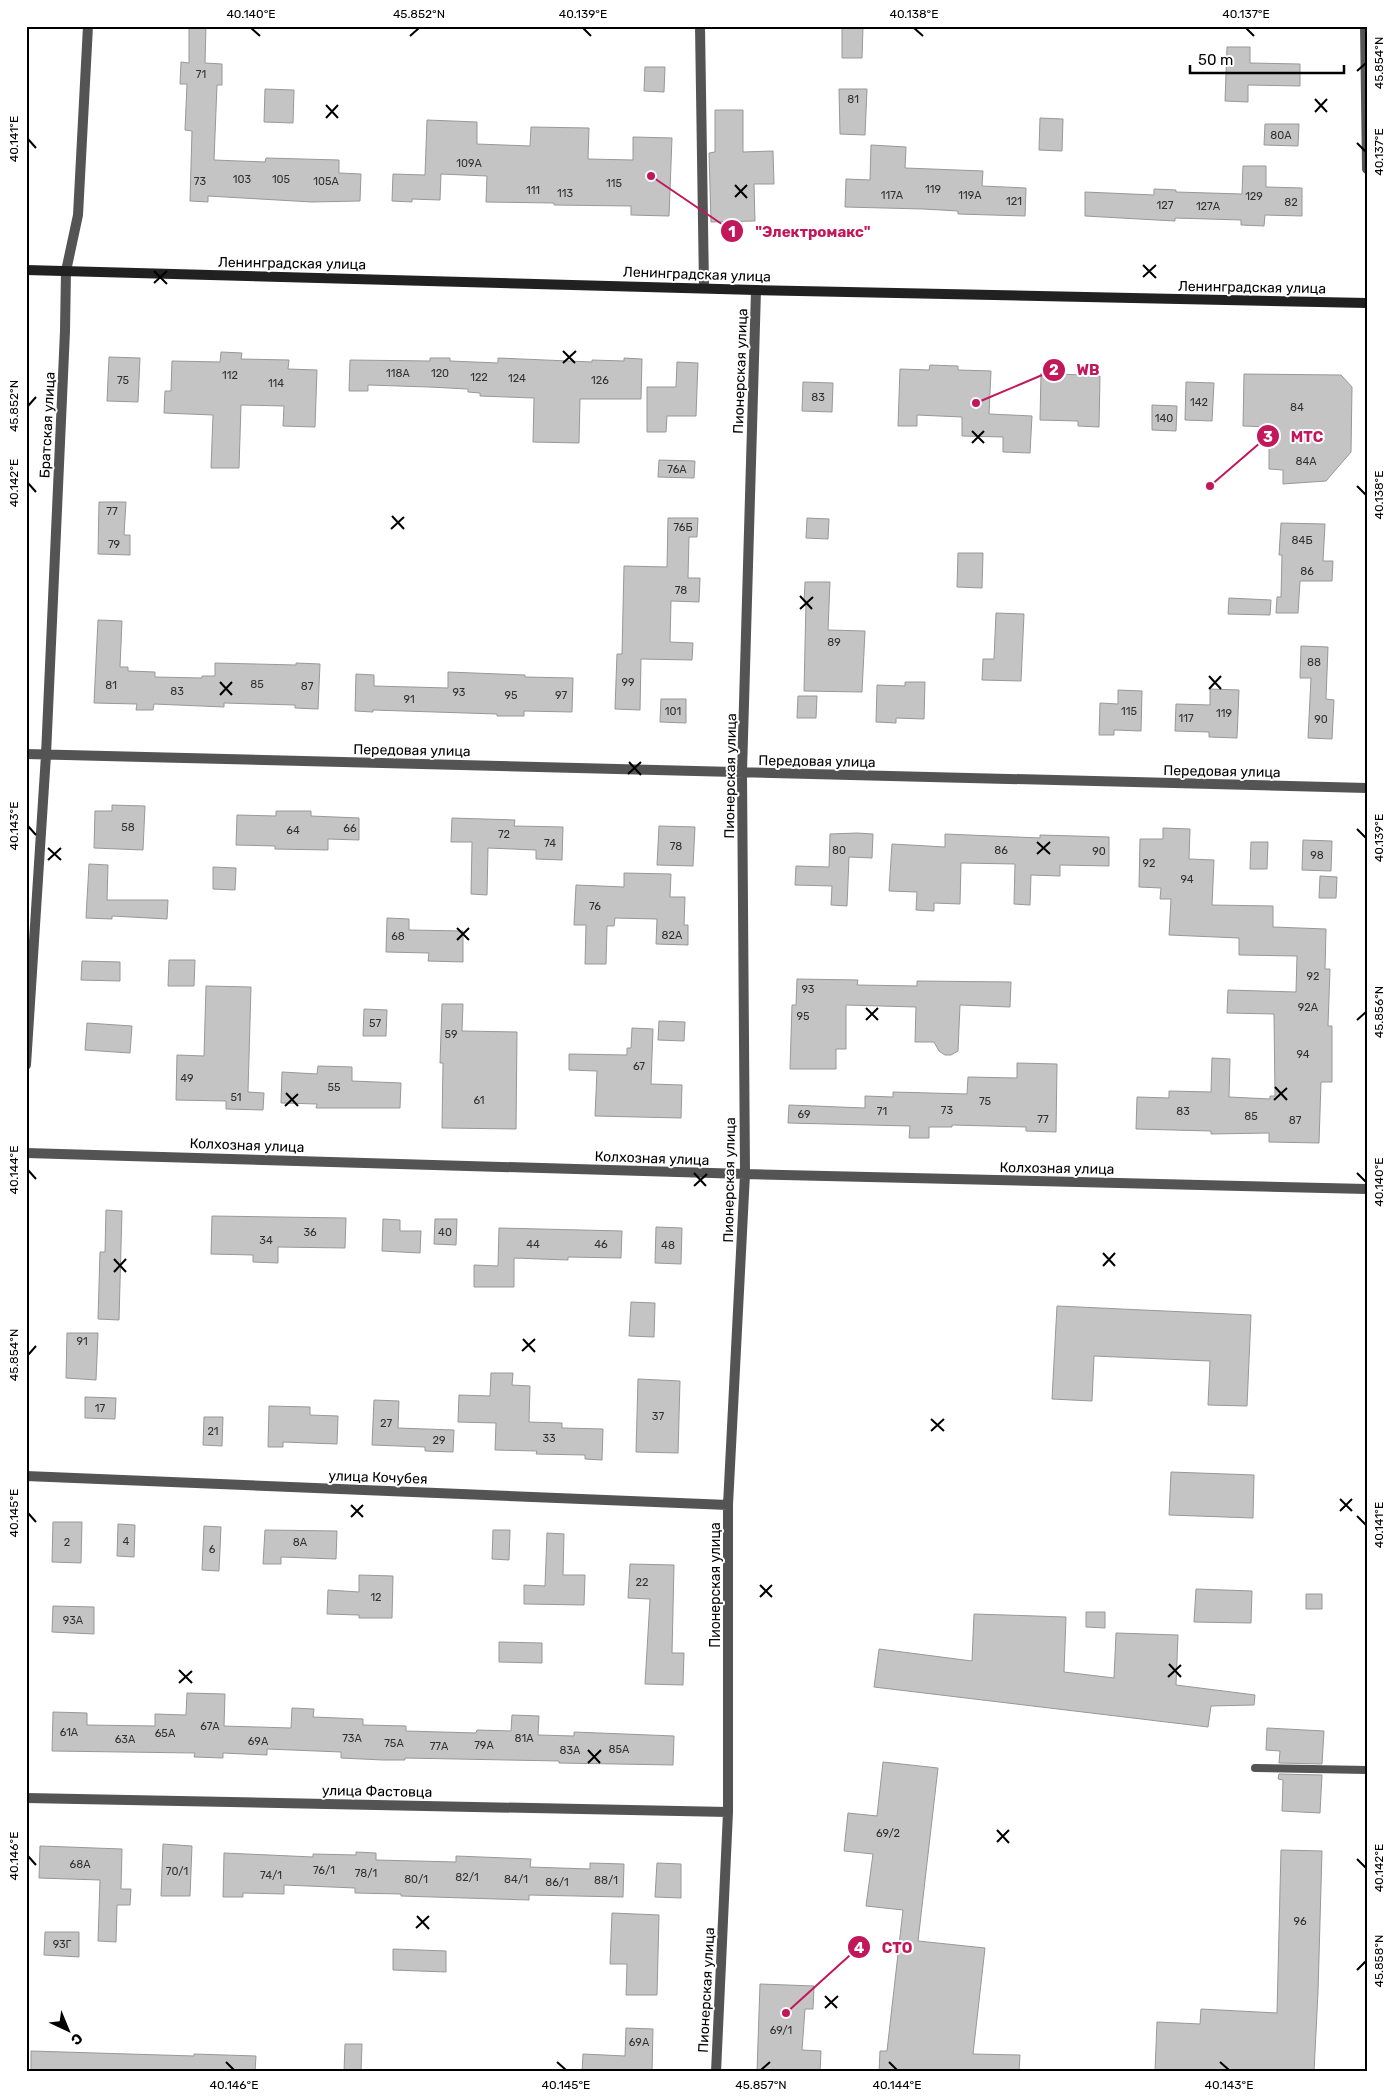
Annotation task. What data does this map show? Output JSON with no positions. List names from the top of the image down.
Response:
{
  "streets": {
    "street": [
      "Ленинградская улица",
      "Пионерская улица",
      "Братская улица",
      "Передовая улица",
      "Колхозная улица",
      "улица Кочубея",
      "улица Фастовца"
    ]
  },
  "crossings": [
    ["Ленинградская улица", "Пионерская улица"],
    ["Ленинградская улица", "Братская улица"],
    ["Пионерская улица", "Передовая улица"],
    ["Пионерская улица", "Колхозная улица"],
    ["Пионерская улица", "улица Кочубея"],
    ["Пионерская улица", "улица Фастовца"],
    ["Братская улица", "Передовая улица"]
  ],
  "places": [
    "\"Электромакс\"",
    "WB",
    "МТС",
    "СТО"
  ],
  "house_numbers": [
    "71",
    "81",
    "80А",
    "109А",
    "103",
    "105",
    "73",
    "105А",
    "115",
    "119",
    "111",
    "113",
    "117А",
    "119А",
    "129",
    "121",
    "82",
    "127",
    "127А",
    "118А",
    "120",
    "112",
    "122",
    "124",
    "75",
    "126",
    "114",
    "83",
    "142",
    "84",
    "140",
    "84А",
    "76А",
    "77",
    "76Б",
    "84Б",
    "79",
    "86",
    "78",
    "89",
    "88",
    "99",
    "85",
    "81",
    "87",
    "83",
    "93",
    "95",
    "97",
    "91",
    "101",
    "115",
    "119",
    "117",
    "90",
    "58",
    "66",
    "64",
    "72",
    "74",
    "78",
    "80",
    "86",
    "90",
    "98",
    "92",
    "94",
    "76",
    "82А",
    "68",
    "92",
    "93",
    "92А",
    "95",
    "57",
    "59",
    "94",
    "67",
    "49",
    "55",
    "51",
    "61",
    "75",
    "73",
    "71",
    "83",
    "69",
    "85",
    "77",
    "87",
    "36",
    "40",
    "34",
    "44",
    "46",
    "48",
    "91",
    "17",
    "37",
    "27",
    "21",
    "33",
    "29",
    "4",
    "2",
    "8А",
    "6",
    "22",
    "12",
    "93А",
    "67А",
    "61А",
    "65А",
    "73А",
    "81А",
    "63А",
    "69А",
    "75А",
    "79А",
    "77А",
    "85А",
    "83А",
    "69/2",
    "68А",
    "76/1",
    "70/1",
    "78/1",
    "74/1",
    "82/1",
    "80/1",
    "84/1",
    "88/1",
    "86/1",
    "96",
    "93Г",
    "69/1",
    "69А"
  ],
  "scale_bar": "50 m",
  "north": "bottom right",
  "coordinates": [
    "40.140°E",
    "45.852°N",
    "40.139°E",
    "40.138°E",
    "40.137°E",
    "45.854°N",
    "40.141°E",
    "40.142°E",
    "40.143°E",
    "45.856°N",
    "40.144°E",
    "40.145°E",
    "40.146°E",
    "45.858°N",
    "45.857°N"
  ]
}
